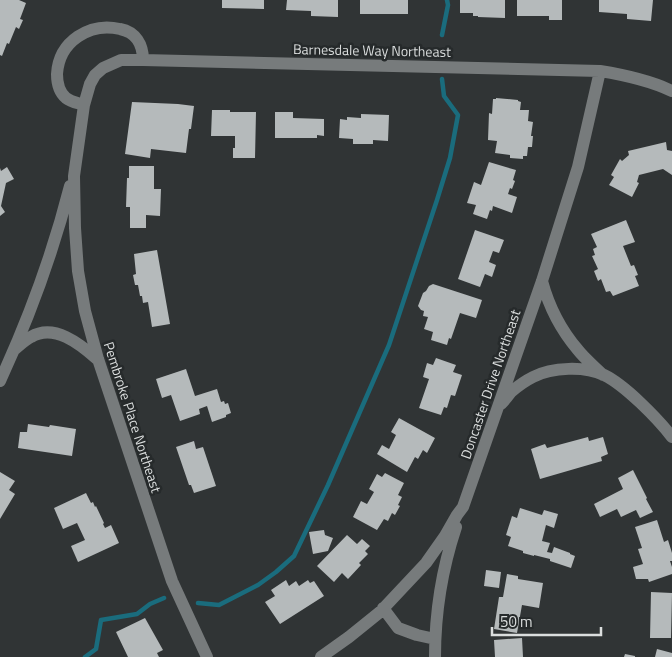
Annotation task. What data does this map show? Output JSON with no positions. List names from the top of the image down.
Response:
{
  "streets": {
    "street": ["Barnesdale Way Northeast", "Doncaster Drive Northeast", "Pembroke Place Northeast"]
  },
  "crossings": [
    ["Barnesdale Way Northeast", "Doncaster Drive Northeast"],
    ["Barnesdale Way Northeast", "Pembroke Place Northeast"]
  ],
  "scale_bar": "50 m"
}
